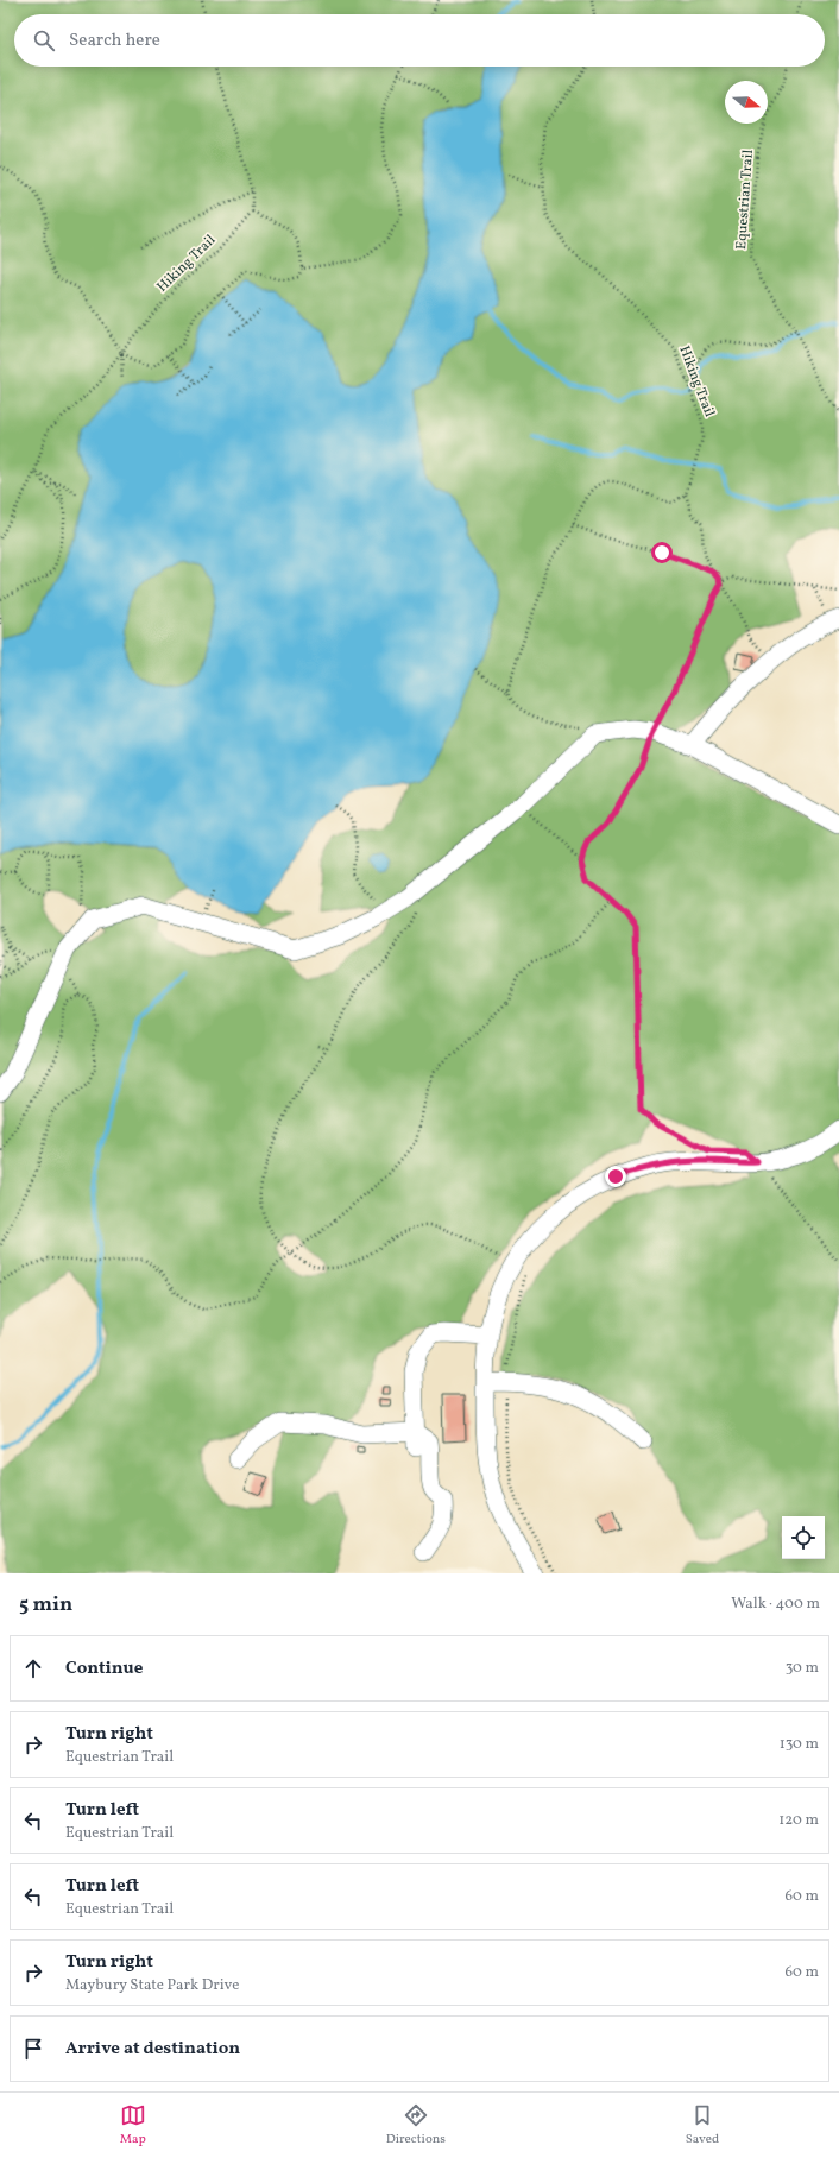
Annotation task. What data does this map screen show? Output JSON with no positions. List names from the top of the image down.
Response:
{
  "streets": {
    "path": ["Equestrian Trail", "Hiking Trail"]
  },
  "north": "right",
  "page": {
    "search": "Search here",
    "heading": ["5 min", "Walk · 400 m"],
    "list": [
      ["Continue", "30 m"],
      ["Turn right", "Equestrian Trail", "130 m"],
      ["Turn left", "Equestrian Trail", "120 m"],
      ["Turn left", "Equestrian Trail", "60 m"],
      ["Turn right", "Maybury State Park Drive", "60 m"],
      "Arrive at destination"
    ],
    "nav": ["Map", "Directions", "Saved"]
  }
}
